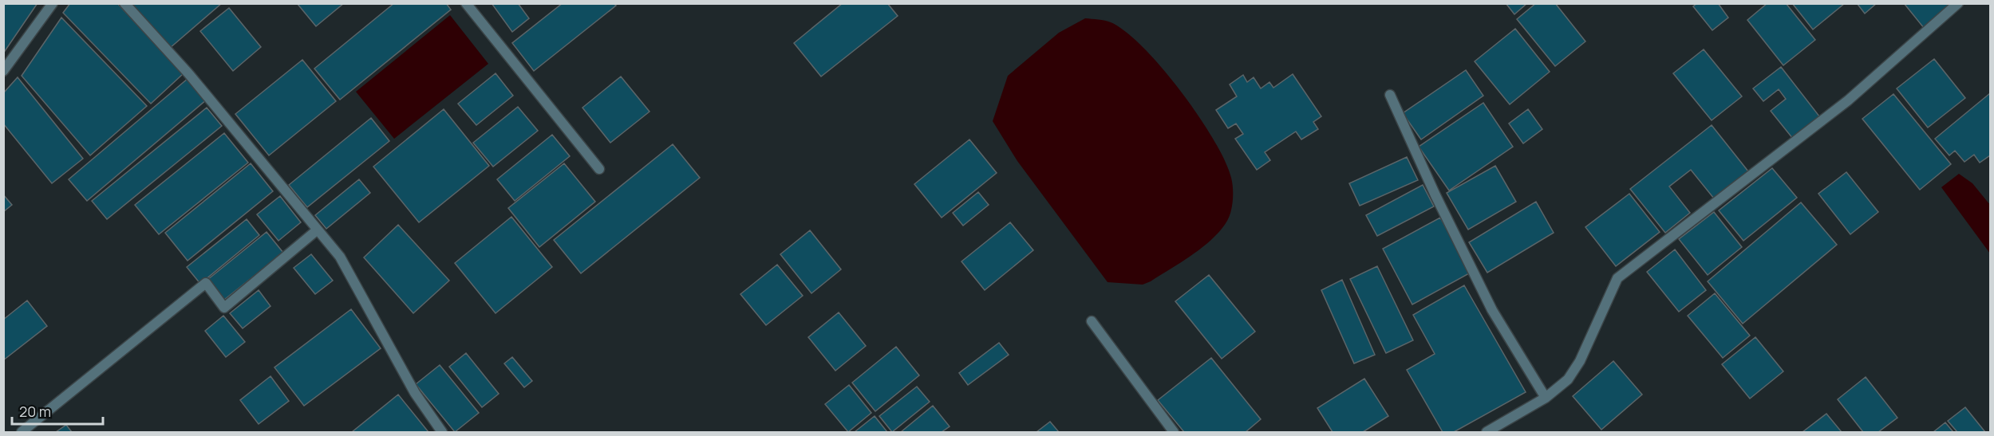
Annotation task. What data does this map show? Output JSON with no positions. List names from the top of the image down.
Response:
{
  "scale_bar": "20 m"
}
